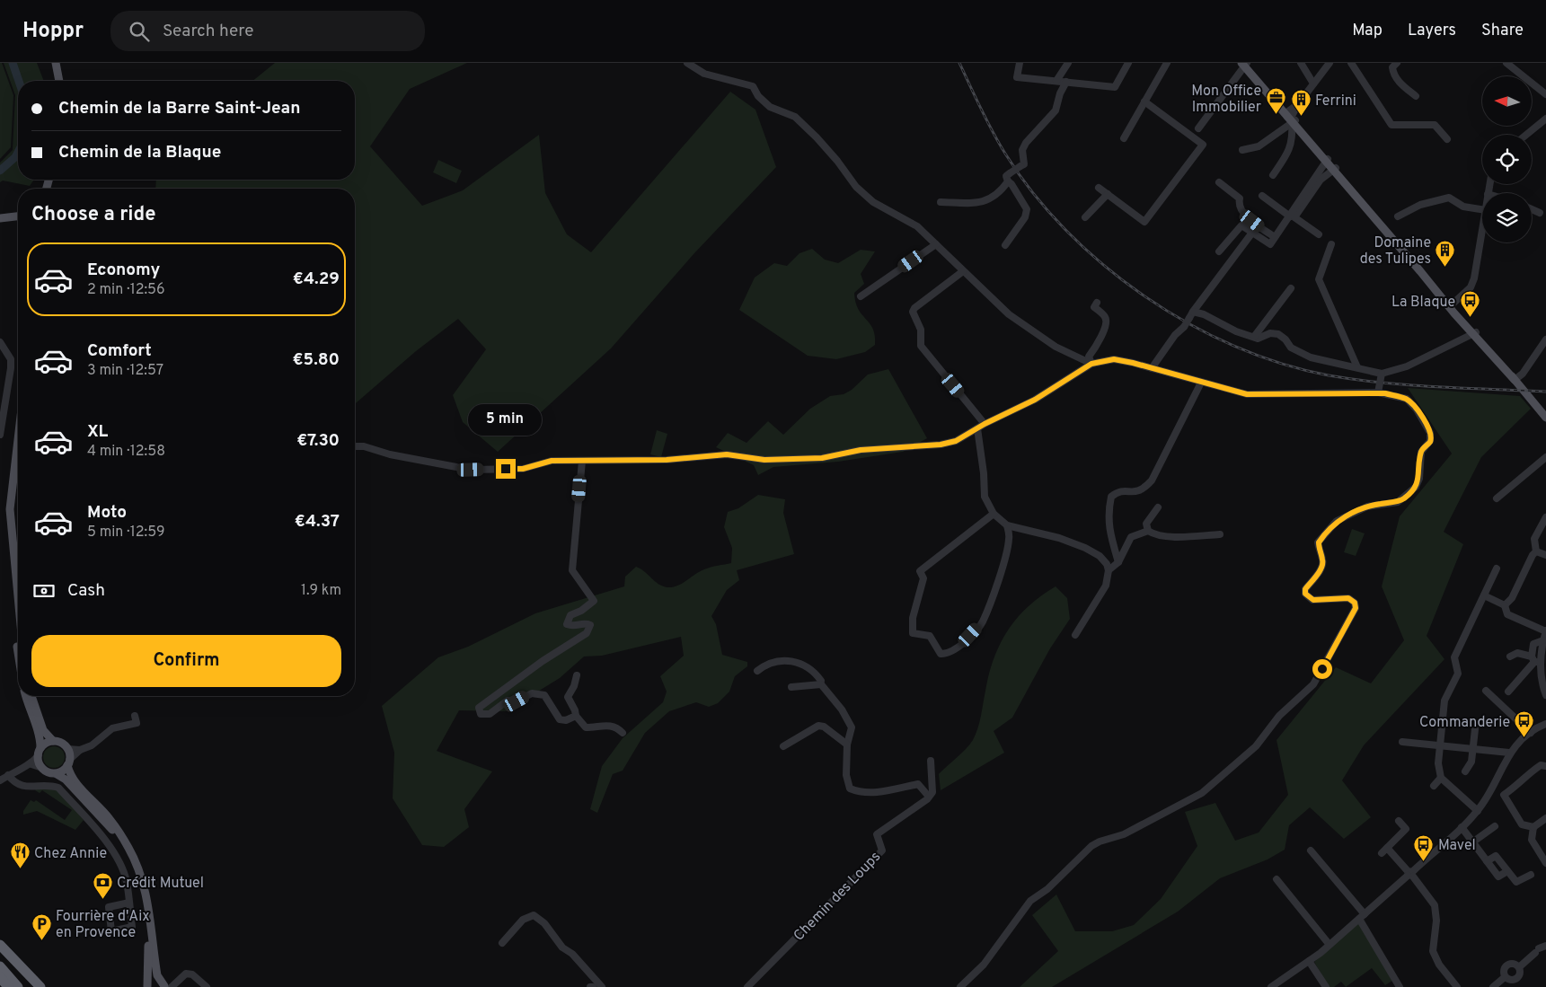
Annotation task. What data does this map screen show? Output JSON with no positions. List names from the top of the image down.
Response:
{
  "streets": {
    "street": ["Chemin des Loups"]
  },
  "places": {
    "office": ["Mon Office Immobilier"],
    "building": ["Ferrini", "Domaine des Tulipes"],
    "bus stop": ["La Blaque", "Commanderie", "Mavel"],
    "restaurant": ["Chez Annie"],
    "bank": ["Crédit Mutuel"],
    "parking": ["Fourrière d'Aix en Provence"]
  },
  "north": "left",
  "page": {
    "header": "Hoppr",
    "search": "Search here",
    "nav": ["Map", "Layers", "Share"],
    "banner": ["Chemin de la Barre Saint-Jean", "Chemin de la Blaque"],
    "heading": "Choose a ride",
    "list": [
      {
        "name": "Economy",
        "note": "2 min · 12:56",
        "value": "€4.29"
      },
      {
        "name": "Comfort",
        "note": "3 min · 12:57",
        "value": "€5.80"
      },
      {
        "name": "XL",
        "note": "4 min · 12:58",
        "value": "€7.30"
      },
      {
        "name": "Moto",
        "note": "5 min · 12:59",
        "value": "€4.37"
      }
    ],
    "bubble": "5 min",
    "pay": ["Cash", "1.9 km"],
    "buttons": "Confirm"
  }
}
